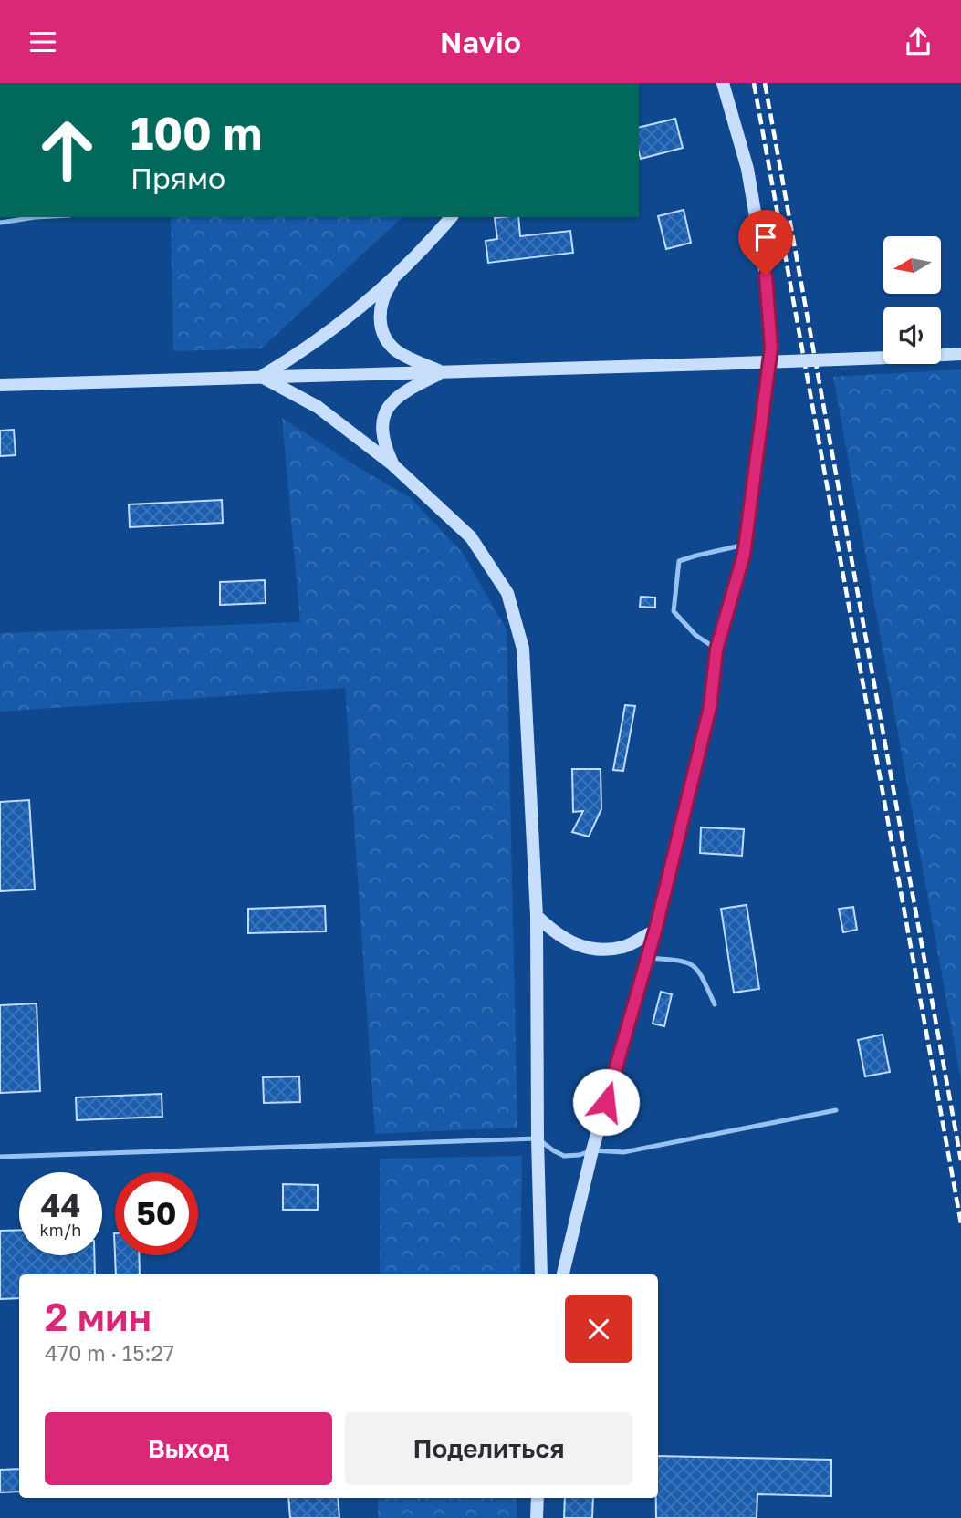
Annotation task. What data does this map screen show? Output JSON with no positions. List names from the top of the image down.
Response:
{
  "north": "left",
  "page": {
    "header": "Navio",
    "turn": ["100 m", "Прямо"],
    "speed": "44 km/h",
    "limit": "50",
    "heading": ["2 мин", "470 m · 15:27"],
    "buttons": ["Выход", "Поделиться"]
  }
}
